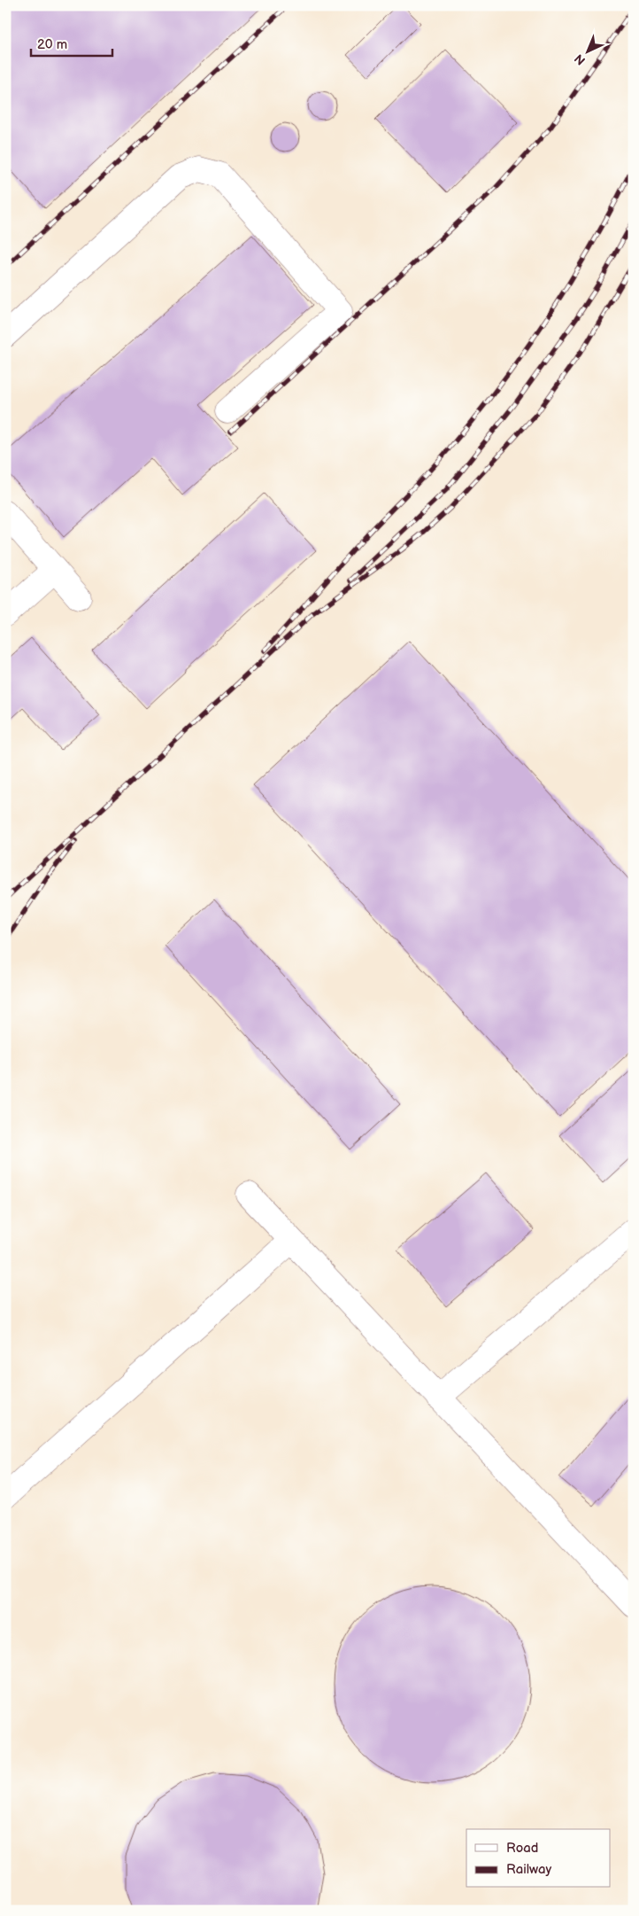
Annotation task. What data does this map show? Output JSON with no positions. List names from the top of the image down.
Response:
{
  "legend": ["Road", "Railway"],
  "scale_bar": "20 m",
  "north": "bottom left"
}
